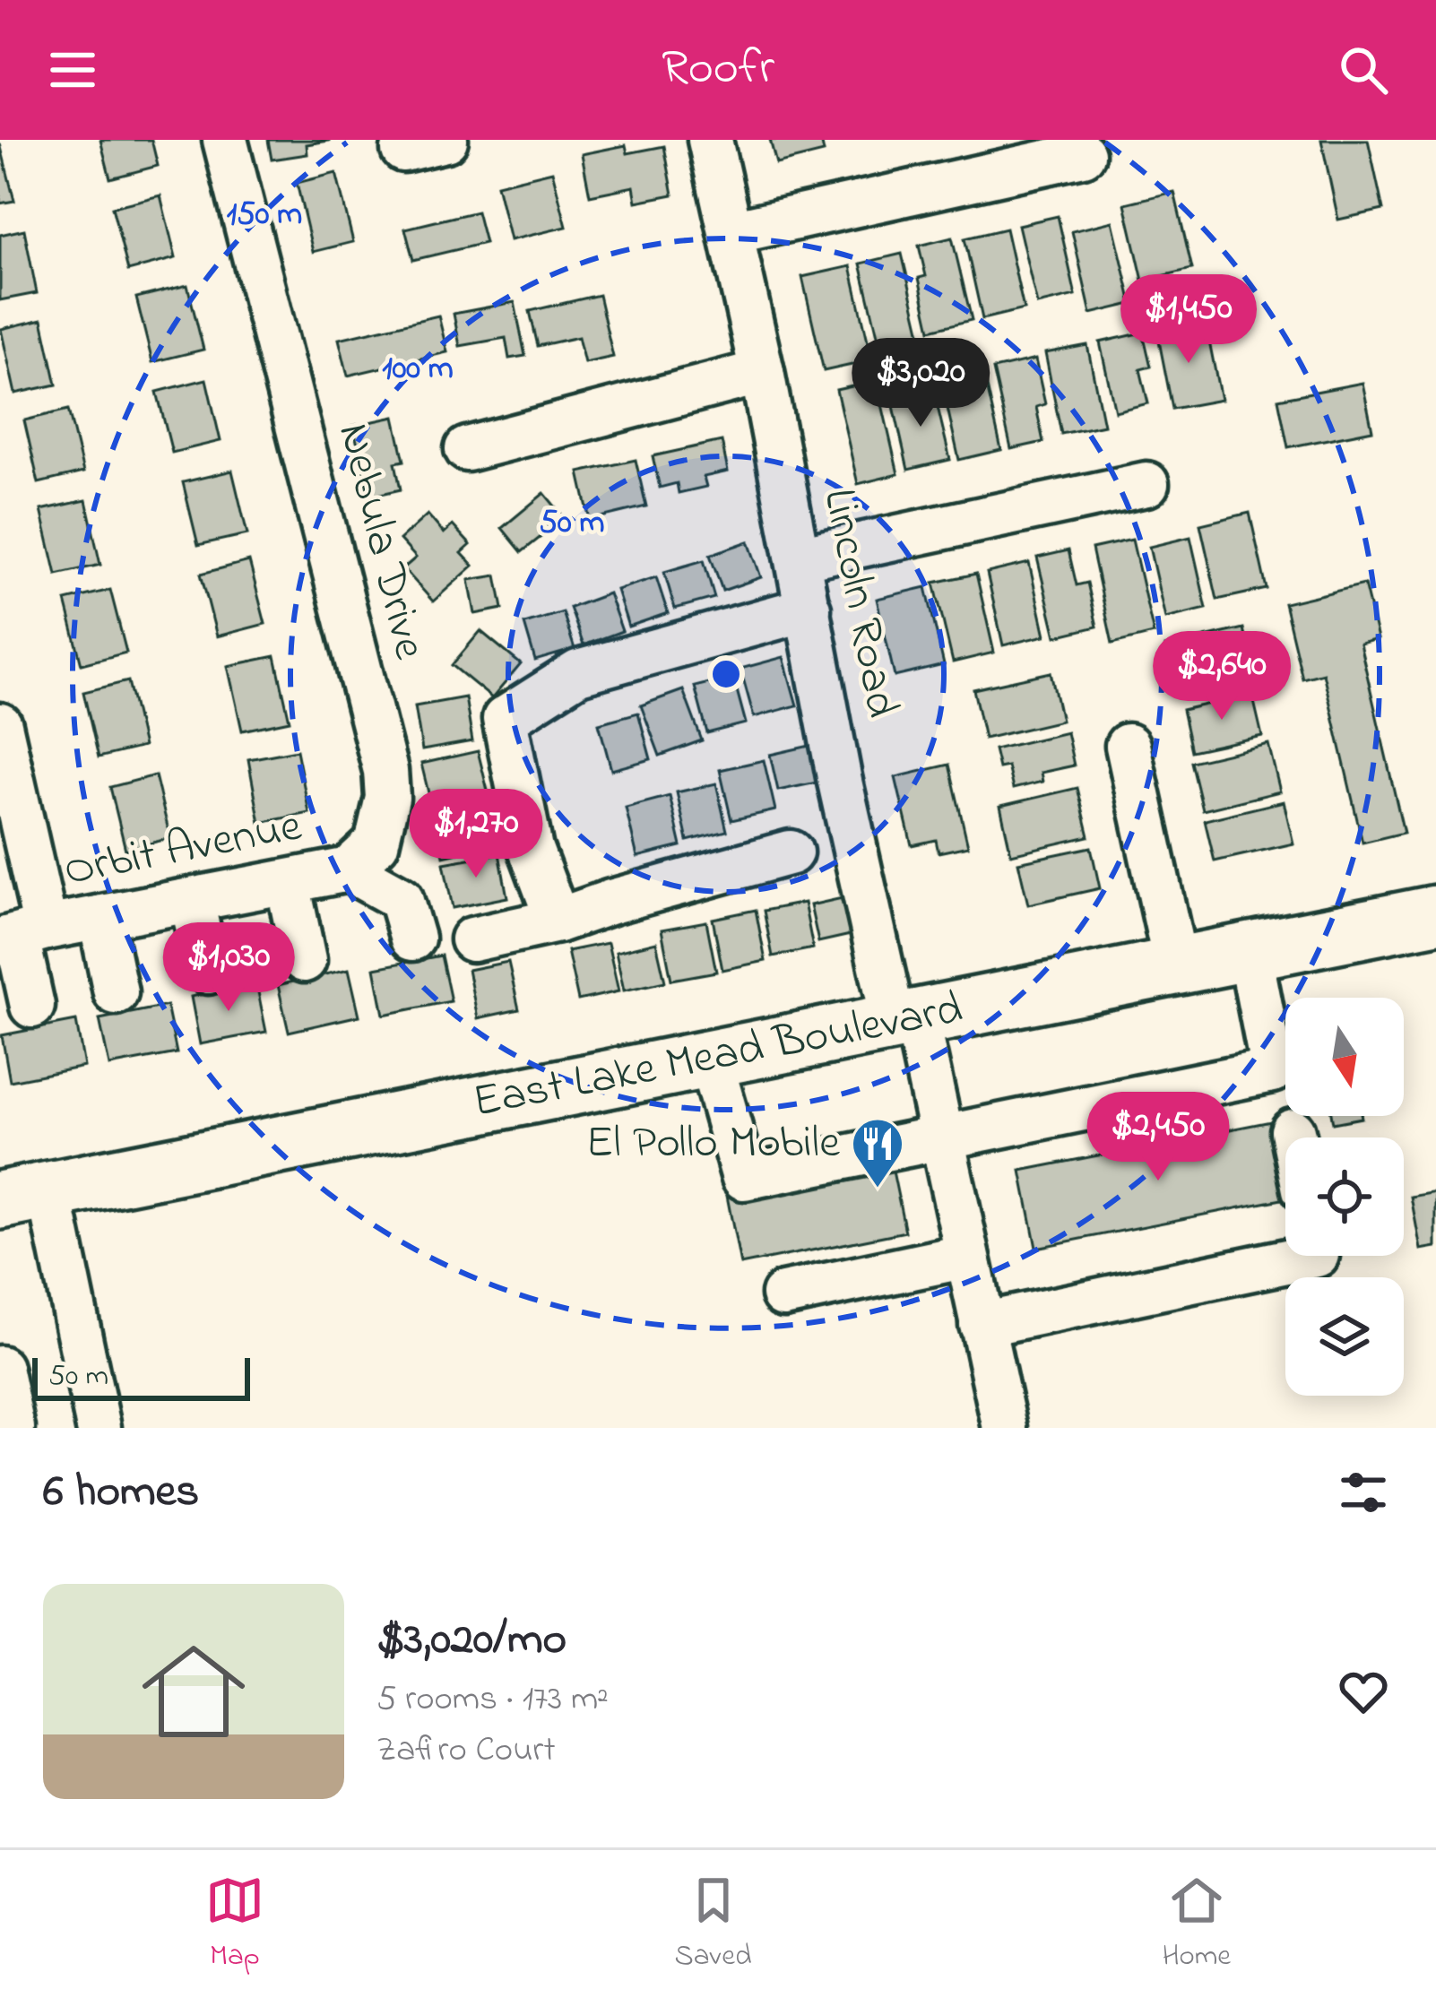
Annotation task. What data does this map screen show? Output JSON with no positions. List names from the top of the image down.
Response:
{
  "streets": {
    "main road": ["East Lake Mead Boulevard"],
    "street": ["Nebula Drive", "Lincoln Road", "Orbit Avenue"]
  },
  "crossings": [
    ["Nebula Drive", "Orbit Avenue"],
    ["Lincoln Road", "East Lake Mead Boulevard"]
  ],
  "places": {
    "restaurant": ["El Pollo Mobile"]
  },
  "scale_bar": "50 m",
  "north": "bottom",
  "page": {
    "header": "Roofr",
    "price": [
      "$1,450",
      "$3,020",
      "$2,640",
      "$1,270",
      "$1,030",
      "$2,450"
    ],
    "scale": "50 m",
    "heading": "6 homes",
    "list": [
      {
        "name": "$3,020/mo",
        "note": "5 rooms · 173 m² · Zafiro Court"
      }
    ],
    "tabs": ["Map", "Saved", "Home"]
  },
  "rings": ["150 m", "100 m", "50 m"]
}
